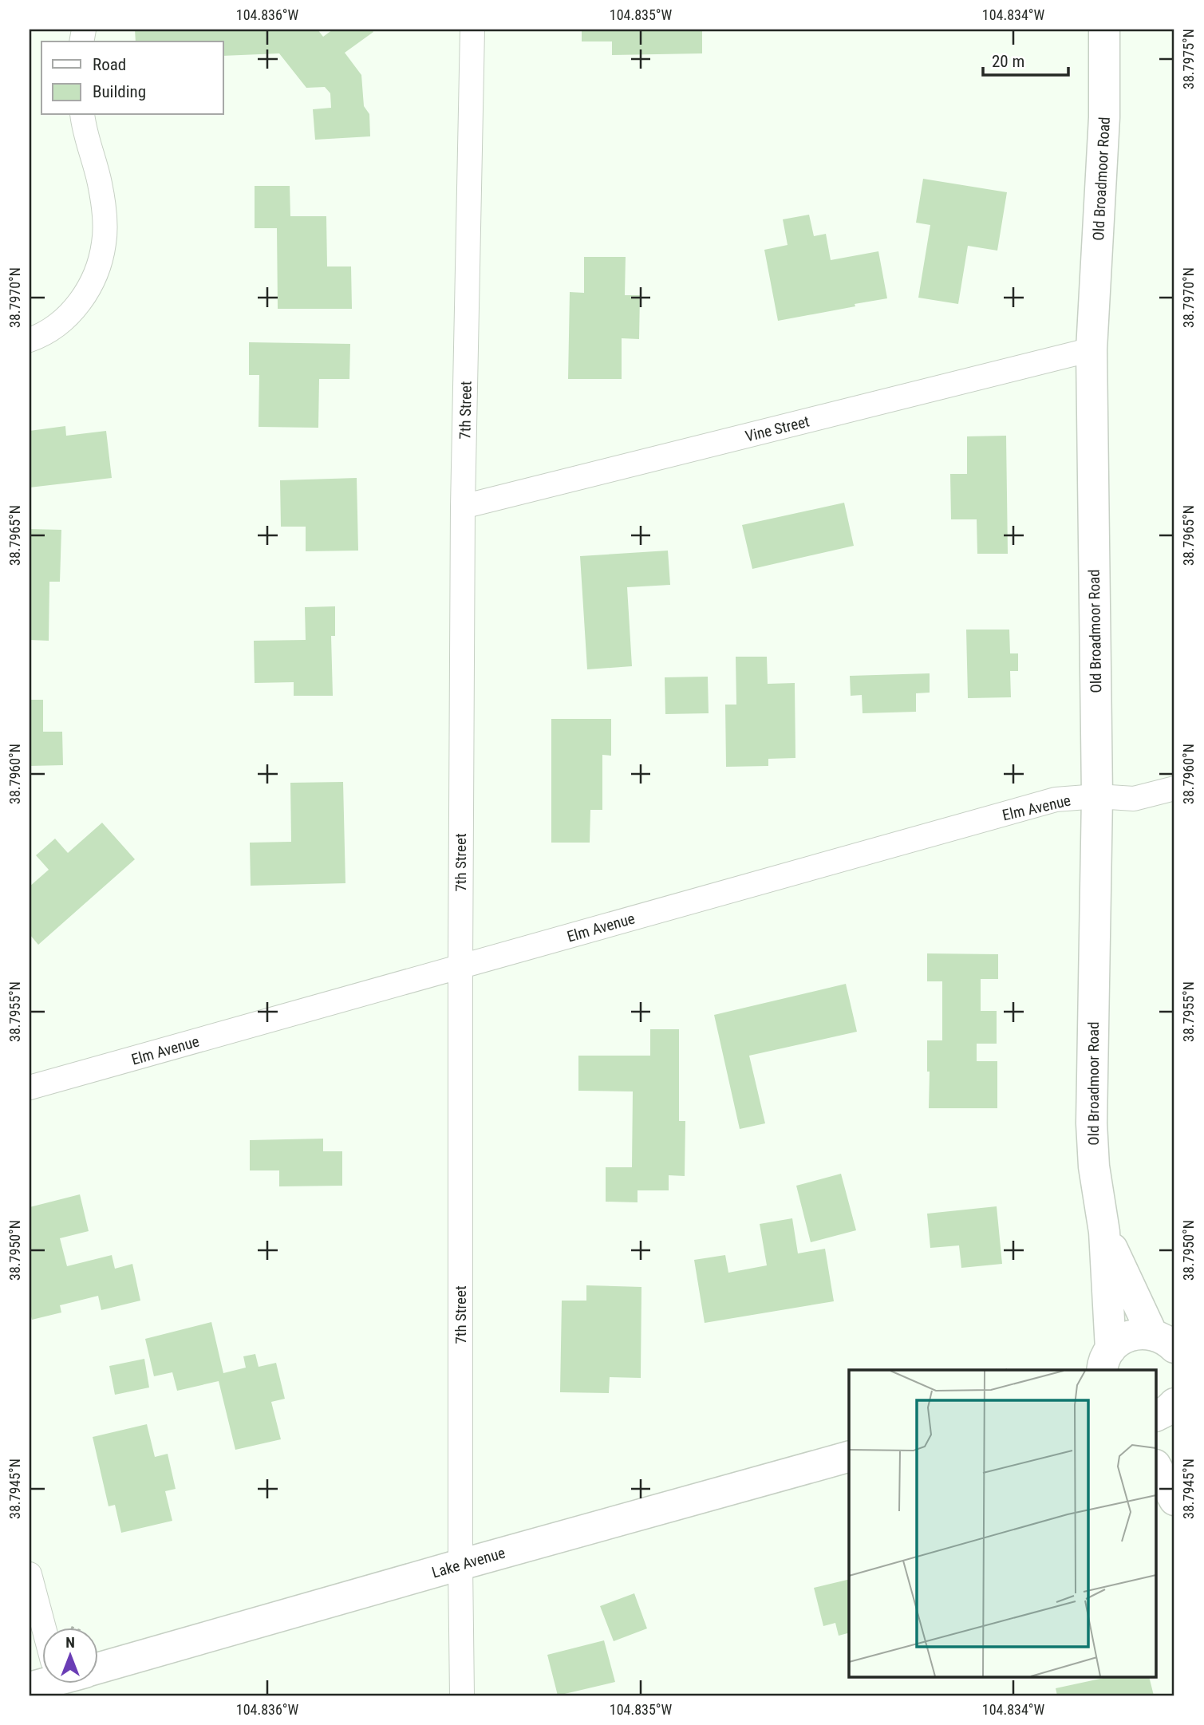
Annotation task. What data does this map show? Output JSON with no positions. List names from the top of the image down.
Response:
{
  "streets": {
    "street": [
      "Old Broadmoor Road",
      "7th Street",
      "Vine Street",
      "Elm Avenue",
      "Lake Avenue"
    ]
  },
  "crossings": [
    ["Old Broadmoor Road", "Vine Street"],
    ["Old Broadmoor Road", "Elm Avenue"],
    ["7th Street", "Vine Street"],
    ["7th Street", "Elm Avenue"],
    ["7th Street", "Lake Avenue"]
  ],
  "legend": ["Road", "Building"],
  "scale_bar": "20 m",
  "north": "top",
  "coordinates": [
    "104.836°W",
    "104.835°W",
    "104.834°W",
    "38.7975°N",
    "38.7970°N",
    "38.7965°N",
    "38.7960°N",
    "38.7955°N",
    "38.7950°N",
    "38.7945°N"
  ]
}
